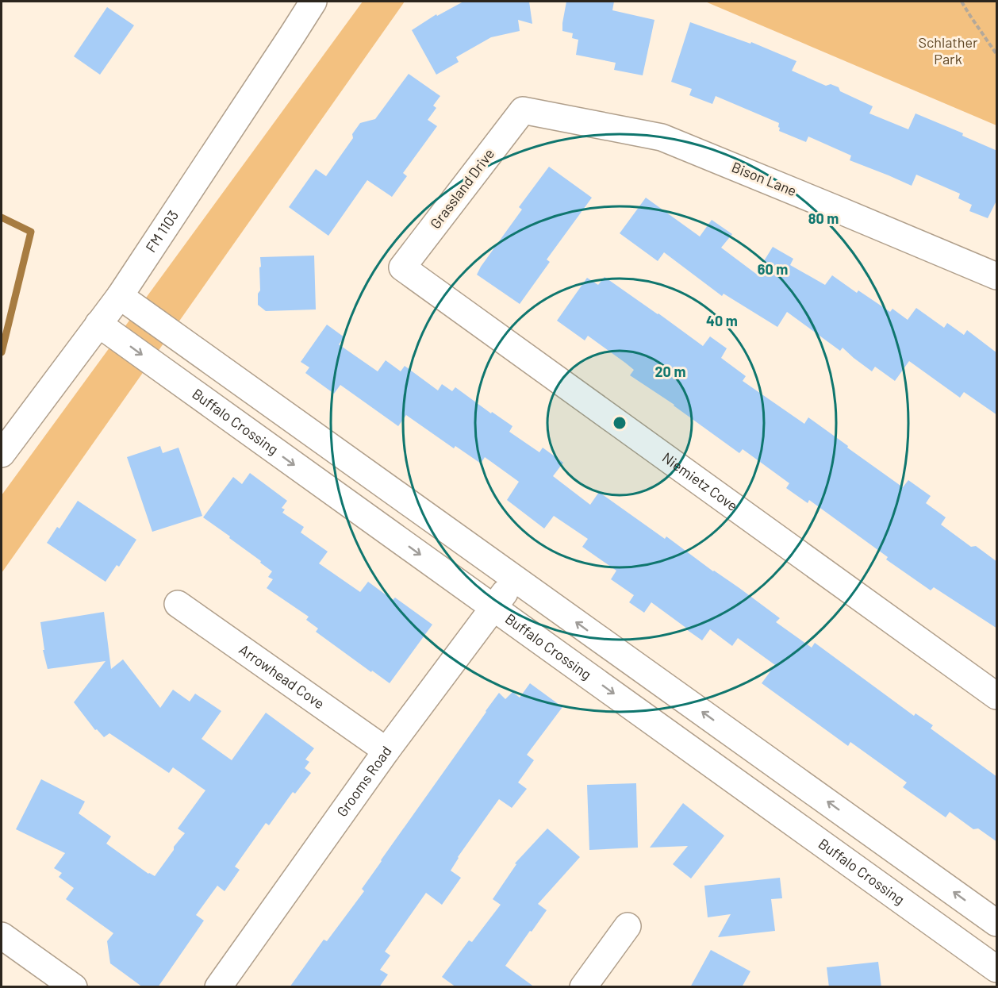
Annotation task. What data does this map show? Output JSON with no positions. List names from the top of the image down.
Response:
{
  "streets": {
    "street": [
      "Bison Lane",
      "Grassland Drive",
      "FM 1103",
      "Buffalo Crossing",
      "Niemietz Cove",
      "Arrowhead Cove",
      "Grooms Road"
    ]
  },
  "crossings": [
    ["Bison Lane", "Grassland Drive"],
    ["Grassland Drive", "Niemietz Cove"],
    ["FM 1103", "Buffalo Crossing"],
    ["Buffalo Crossing", "Grooms Road"],
    ["Arrowhead Cove", "Grooms Road"]
  ],
  "parks": ["Schlather Park"],
  "rings": [
    "80 m",
    "60 m",
    "40 m",
    "20 m"
  ]
}
